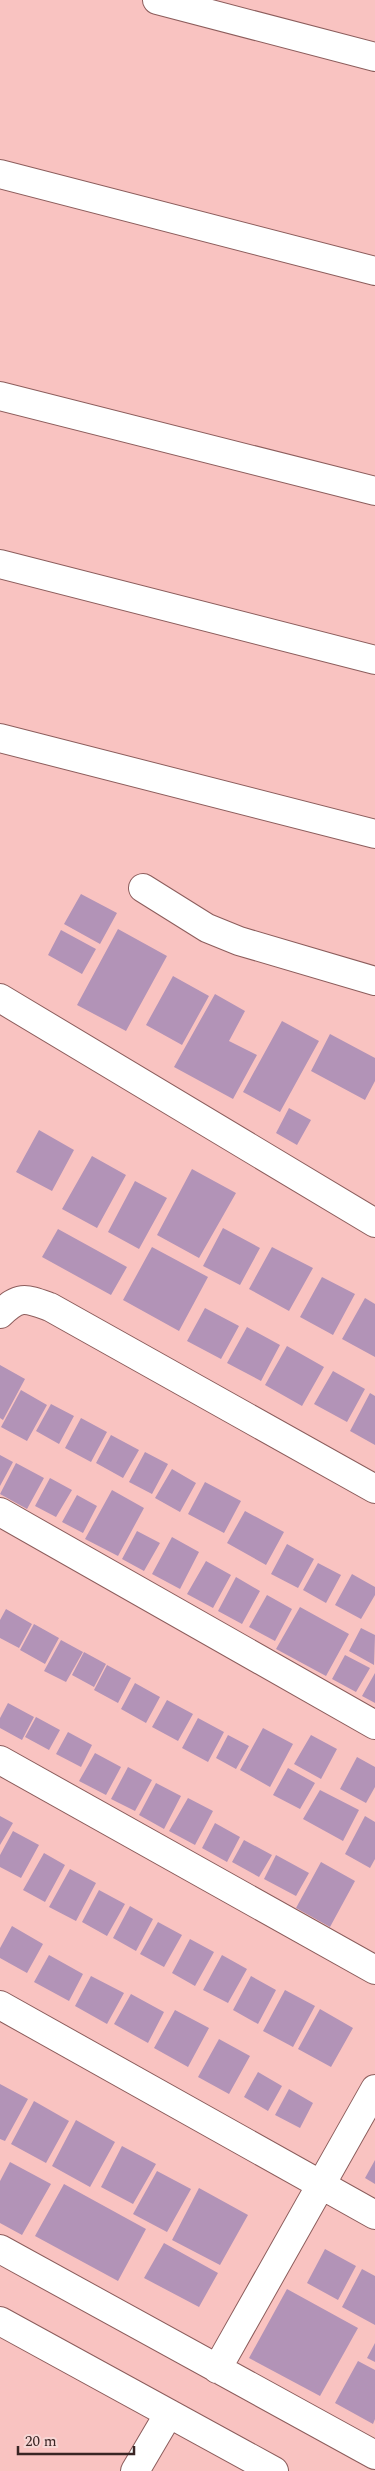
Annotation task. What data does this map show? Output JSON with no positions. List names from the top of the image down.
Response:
{
  "scale_bar": "20 m"
}
